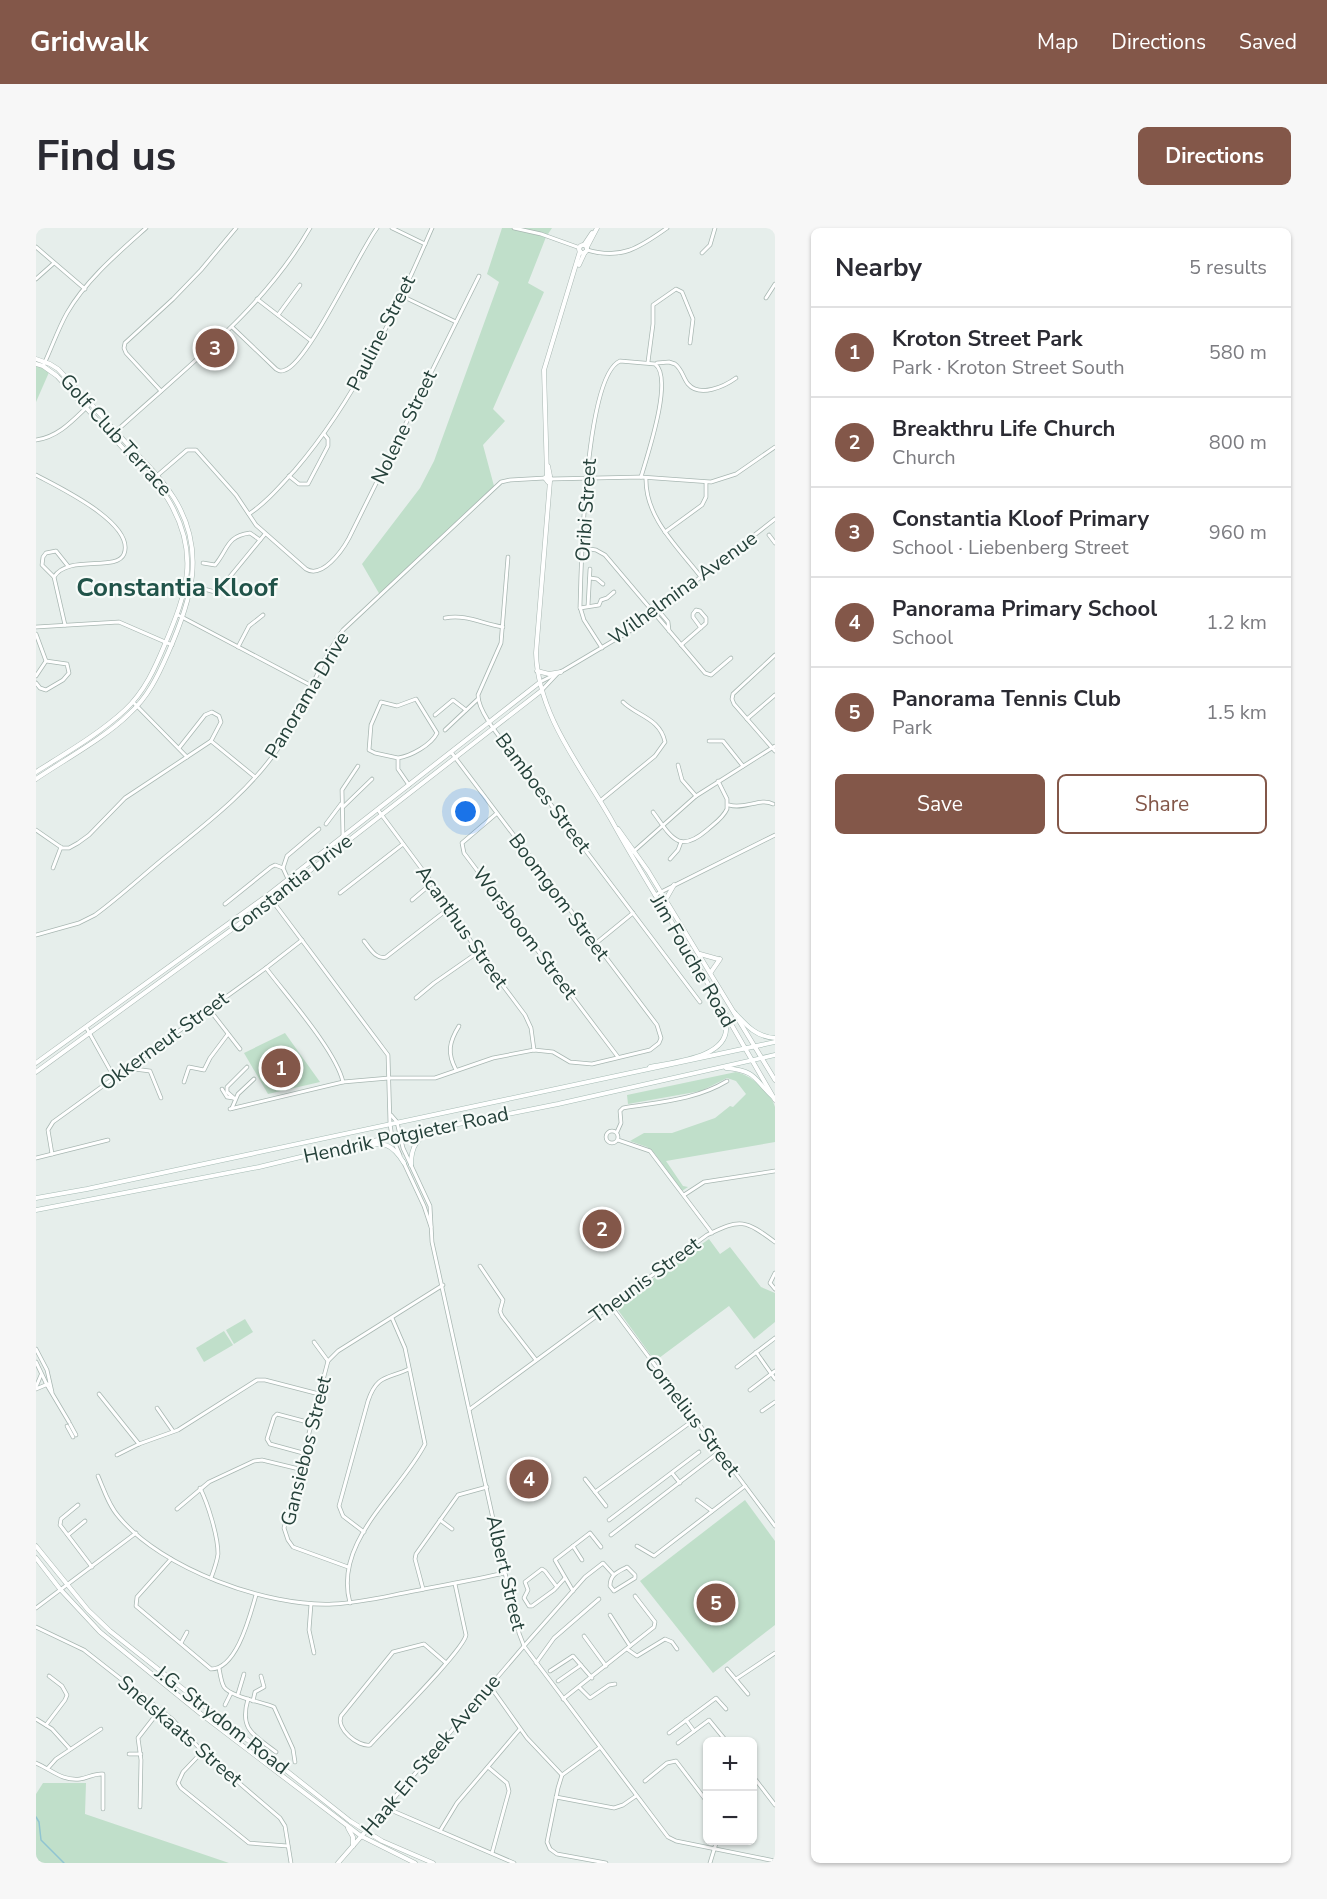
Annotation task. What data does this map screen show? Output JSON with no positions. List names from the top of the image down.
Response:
{
  "streets": {
    "street": [
      "Pauline Street",
      "Nolene Street",
      "Golf Club Terrace",
      "Oribi Street",
      "Wilhelmina Avenue",
      "Panorama Drive",
      "Bamboes Street",
      "Constantia Drive",
      "Boomgom Street",
      "Acanthus Street",
      "Worsboom Street",
      "Jim Fouche Road",
      "Okkerneut Street",
      "Hendrik Potgieter Road",
      "Theunis Street",
      "Cornelius Street",
      "Gansiebos Street",
      "Albert Street",
      "J.G. Strydom Road",
      "Snelskaats Street",
      "Haak En Steek Avenue"
    ]
  },
  "crossings": [
    ["Oribi Street", "Wilhelmina Avenue"],
    ["Oribi Street", "Panorama Drive"],
    ["Wilhelmina Avenue", "Constantia Drive"],
    ["Wilhelmina Avenue", "Jim Fouche Road"],
    ["Panorama Drive", "Jim Fouche Road"],
    ["Bamboes Street", "Constantia Drive"],
    ["Constantia Drive", "Boomgom Street"],
    ["Constantia Drive", "Acanthus Street"],
    ["Constantia Drive", "Jim Fouche Road"],
    ["Constantia Drive", "Albert Street"],
    ["Boomgom Street", "Worsboom Street"],
    ["Jim Fouche Road", "Hendrik Potgieter Road"],
    ["Okkerneut Street", "Albert Street"],
    ["Hendrik Potgieter Road", "Albert Street"],
    ["Theunis Street", "Cornelius Street"],
    ["Theunis Street", "Albert Street"],
    ["Gansiebos Street", "Albert Street"],
    ["Albert Street", "Haak En Steek Avenue"],
    ["J.G. Strydom Road", "Haak En Steek Avenue"]
  ],
  "districts": ["Constantia Kloof"],
  "page": {
    "header": "Gridwalk",
    "nav": ["Map", "Directions", "Saved"],
    "buttons": [
      "Directions",
      ["Save", "Share"]
    ],
    "title": "Find us",
    "heading": ["Nearby", "5 results"],
    "list": [
      {
        "mark": "1",
        "name": "Kroton Street Park",
        "note": "Park · Kroton Street South",
        "value": "580 m"
      },
      {
        "mark": "2",
        "name": "Breakthru Life Church",
        "note": "Church",
        "value": "800 m"
      },
      {
        "mark": "3",
        "name": "Constantia Kloof Primary",
        "note": "School · Liebenberg Street",
        "value": "960 m"
      },
      {
        "mark": "4",
        "name": "Panorama Primary School",
        "note": "School",
        "value": "1.2 km"
      },
      {
        "mark": "5",
        "name": "Panorama Tennis Club",
        "note": "Park",
        "value": "1.5 km"
      }
    ],
    "pins": [
      "3",
      "1",
      "2",
      "4",
      "5"
    ],
    "map_buttons": ["+", "−"]
  }
}
